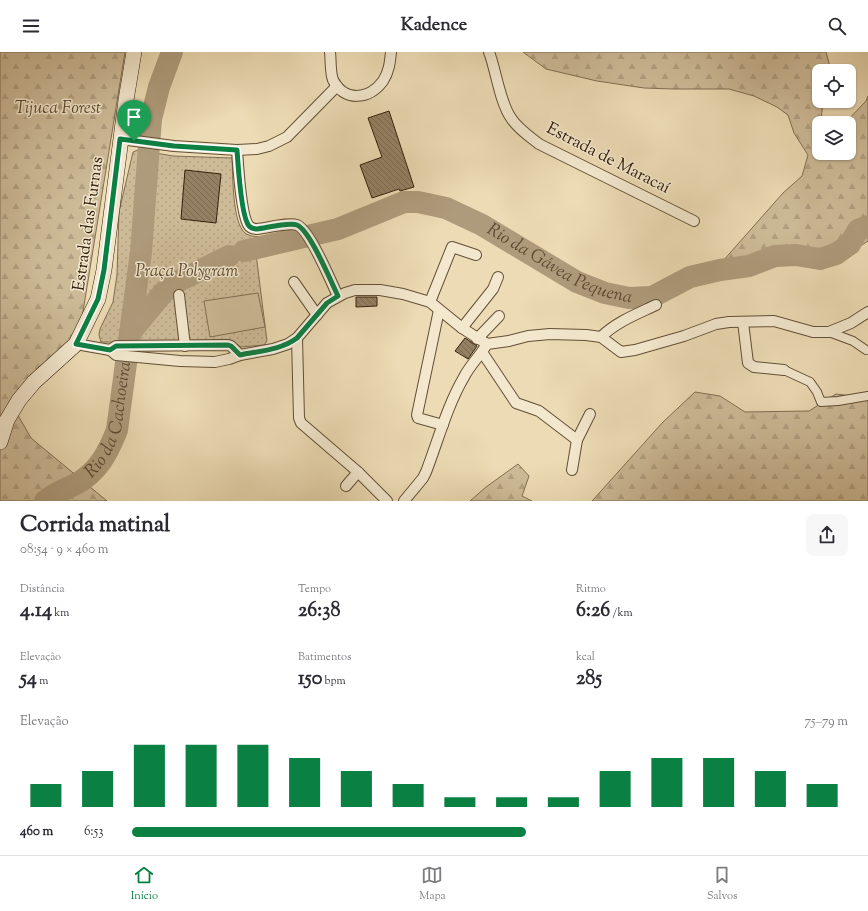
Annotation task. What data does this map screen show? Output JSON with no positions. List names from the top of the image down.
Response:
{
  "streets": {
    "main road": ["Estrada das Furnas"],
    "street": ["Estrada de Maracaí"]
  },
  "water": ["Rio da Gávea Pequena", "Rio da Cachoeira"],
  "parks": ["Tijuca Forest", "Praça Polygram"],
  "page": {
    "header": "Kadence",
    "heading": ["Corrida matinal", "08:54 · 9 × 460 m"],
    "stats": [
      ["Distância", "4.14 km"],
      ["Tempo", "26:38"],
      ["Ritmo", "6:26 /km"],
      ["Elevação", "54 m"],
      ["Batimentos", "150 bpm"],
      ["kcal", "285"]
    ],
    "chart": ["Elevação", "75–79 m"],
    "list": [
      {
        "name": "460 m",
        "note": "6:53"
      }
    ],
    "tabs": ["Início", "Mapa", "Salvos"]
  }
}
